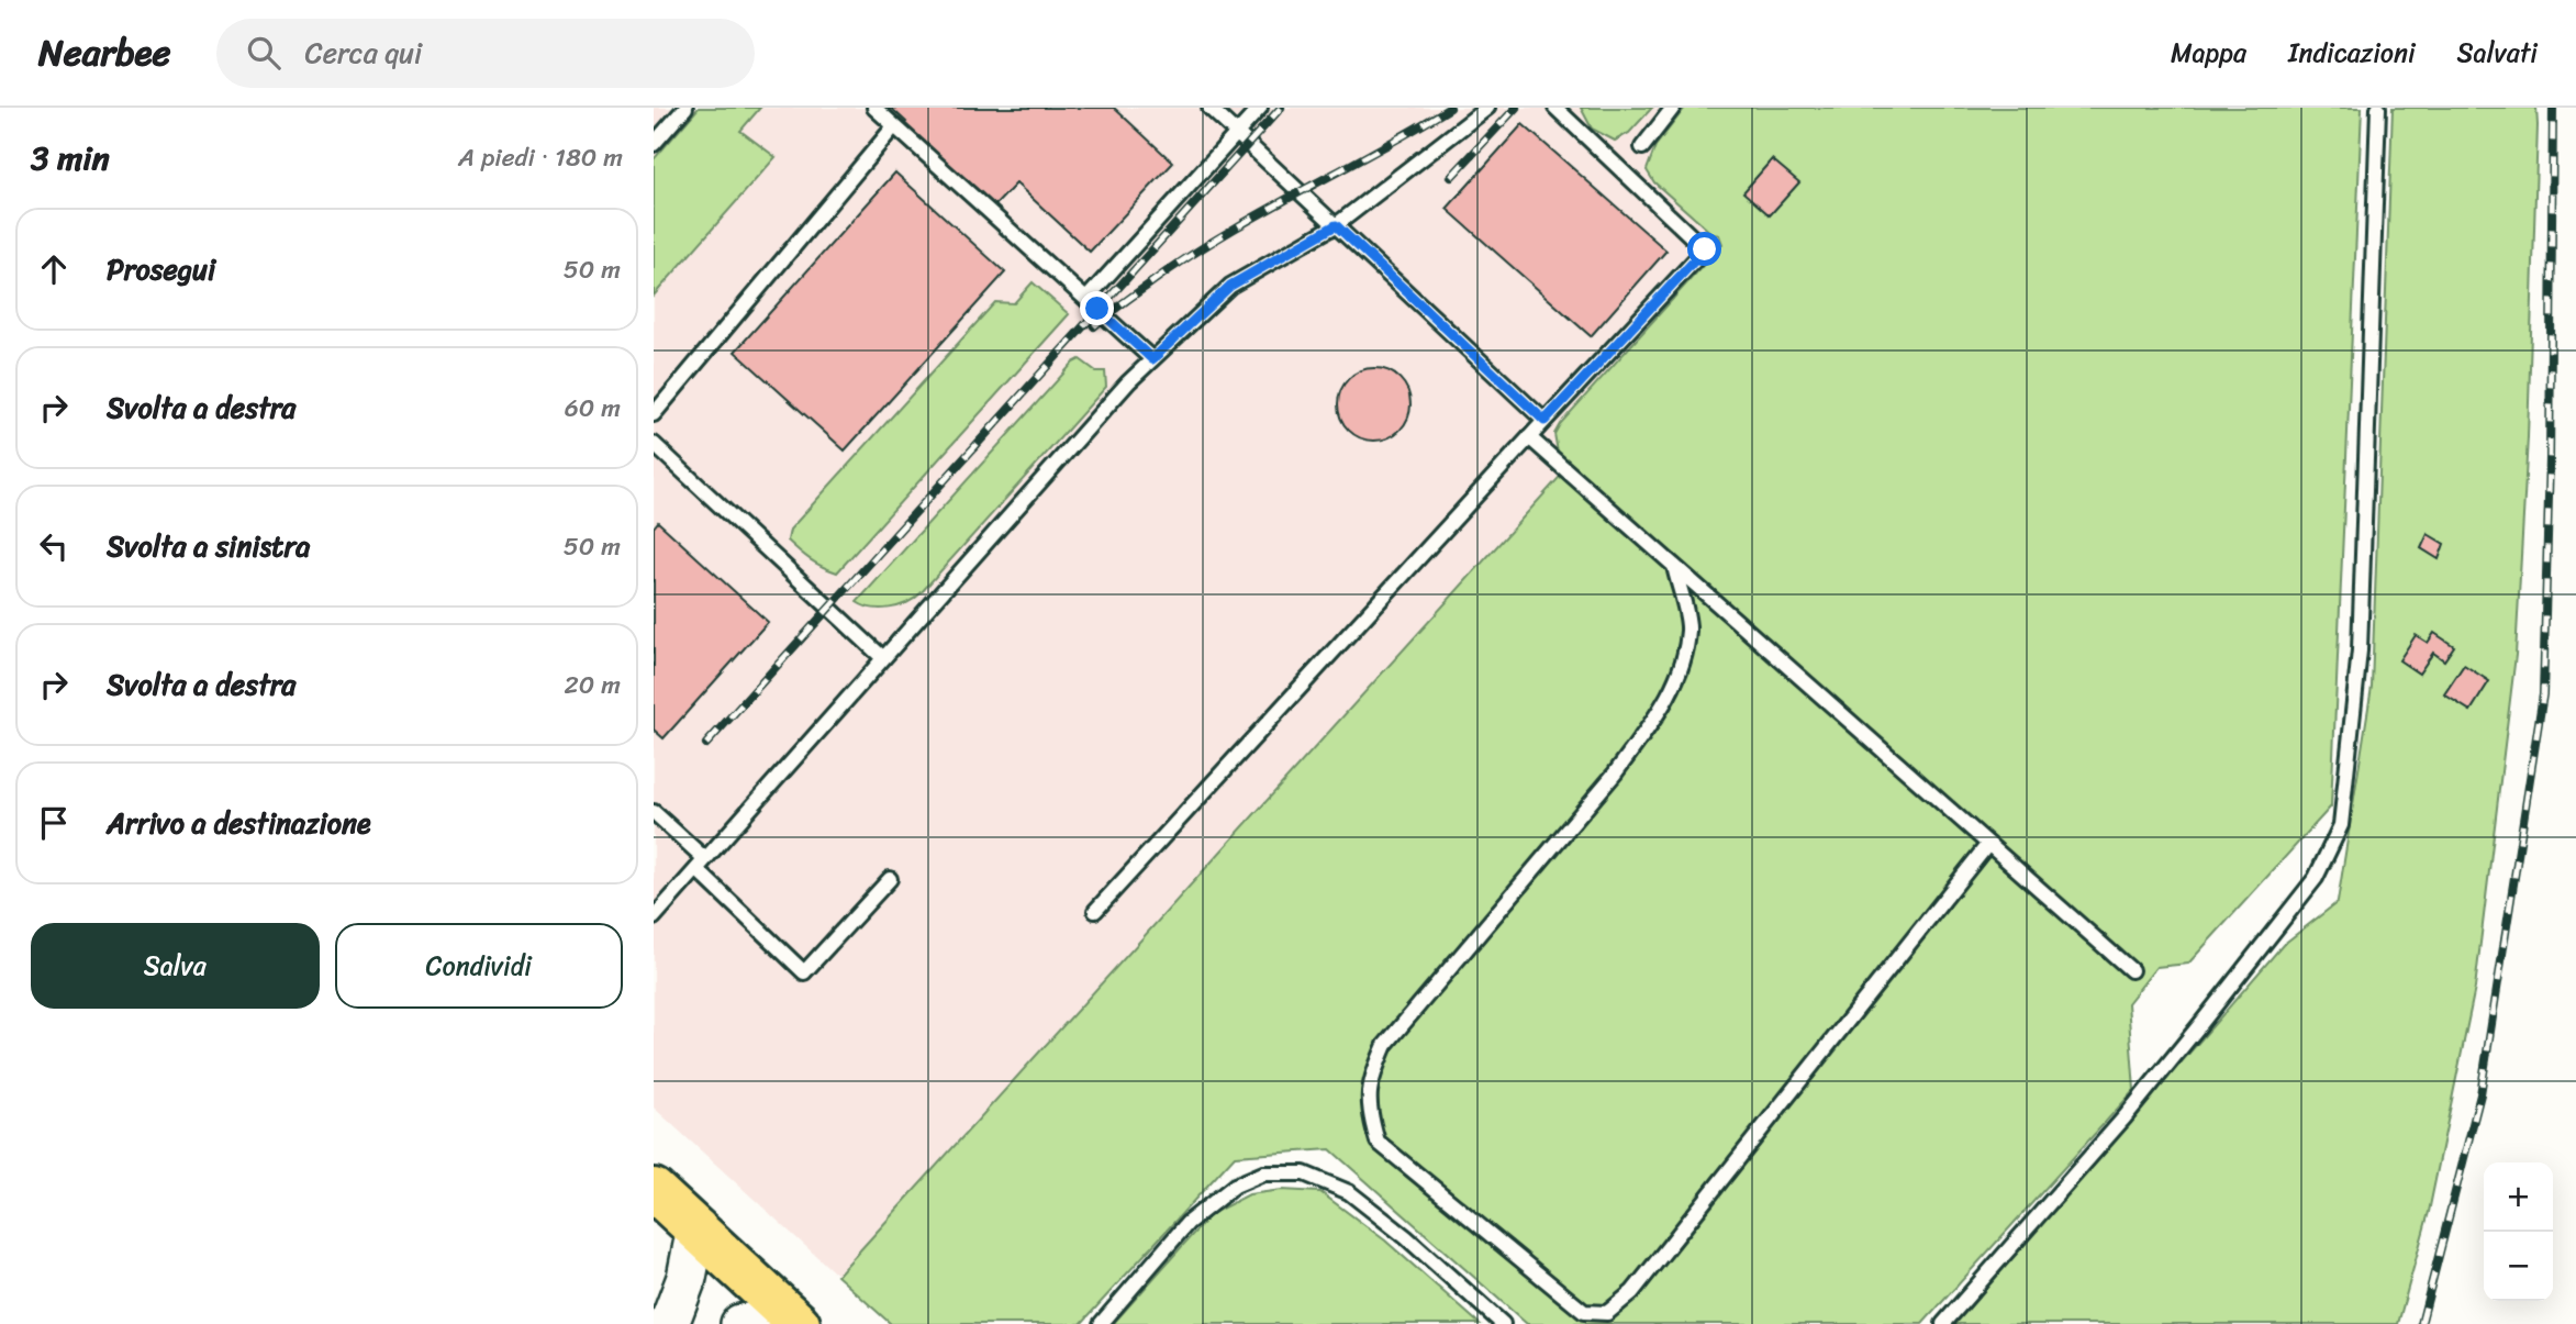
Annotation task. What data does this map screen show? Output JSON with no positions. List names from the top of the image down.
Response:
{
  "page": {
    "header": "Nearbee",
    "search": "Cerca qui",
    "nav": ["Mappa", "Indicazioni", "Salvati"],
    "heading": ["3 min", "A piedi · 180 m"],
    "list": [
      ["Prosegui", "50 m"],
      ["Svolta a destra", "60 m"],
      ["Svolta a sinistra", "50 m"],
      ["Svolta a destra", "20 m"],
      "Arrivo a destinazione"
    ],
    "buttons": ["Salva", "Condividi"],
    "map_buttons": ["+", "−"]
  }
}
